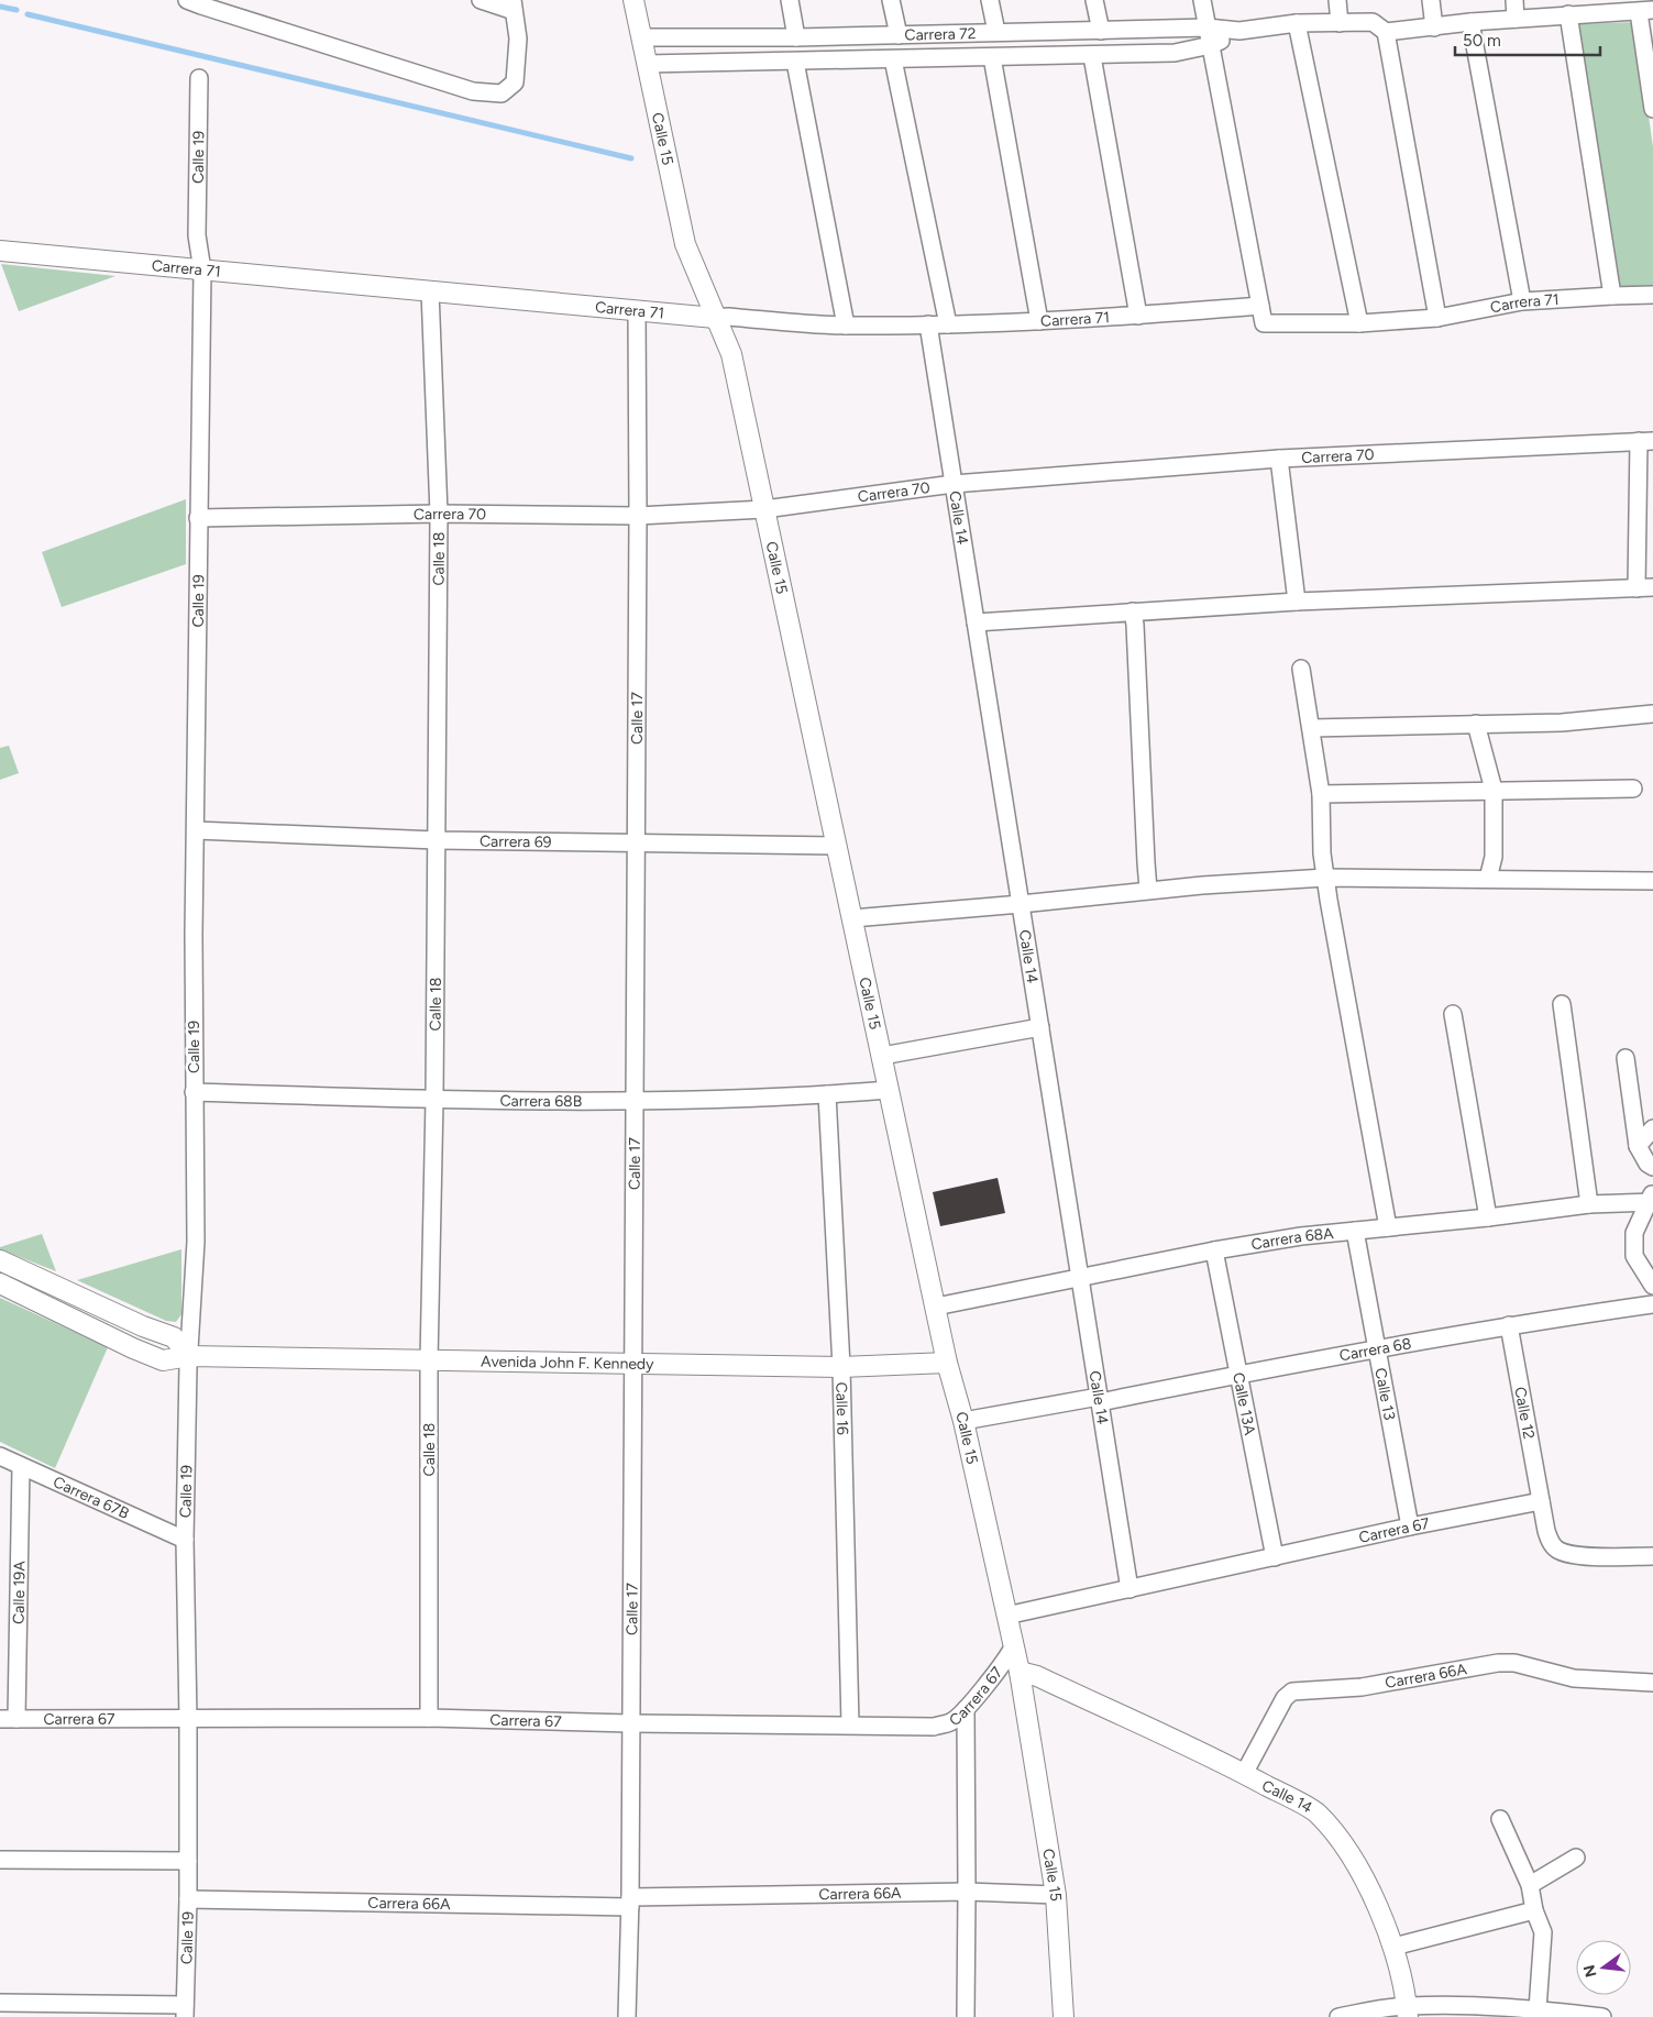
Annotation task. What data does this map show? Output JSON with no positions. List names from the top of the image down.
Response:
{
  "streets": {
    "street": [
      "Carrera 72",
      "Calle 15",
      "Calle 19",
      "Carrera 71",
      "Carrera 70",
      "Calle 14",
      "Calle 18",
      "Calle 17",
      "Carrera 69",
      "Carrera 68B",
      "Carrera 68A",
      "Carrera 68",
      "Avenida John F. Kennedy",
      "Calle 13",
      "Calle 13A",
      "Calle 16",
      "Calle 12",
      "Carrera 67B",
      "Carrera 67",
      "Calle 19A",
      "Carrera 66A"
    ]
  },
  "crossings": [
    ["Carrera 72", "Calle 15"],
    ["Calle 15", "Carrera 71"],
    ["Calle 15", "Carrera 70"],
    ["Calle 15", "Calle 14"],
    ["Calle 15", "Carrera 69"],
    ["Calle 15", "Carrera 68B"],
    ["Calle 15", "Carrera 68A"],
    ["Calle 15", "Carrera 68"],
    ["Calle 15", "Avenida John F. Kennedy"],
    ["Calle 15", "Carrera 67"],
    ["Calle 15", "Carrera 66A"],
    ["Calle 19", "Carrera 71"],
    ["Calle 19", "Carrera 70"],
    ["Calle 19", "Carrera 69"],
    ["Calle 19", "Carrera 68B"],
    ["Calle 19", "Avenida John F. Kennedy"],
    ["Calle 19", "Carrera 67B"],
    ["Calle 19", "Carrera 67"],
    ["Calle 19", "Carrera 66A"],
    ["Carrera 71", "Calle 14"],
    ["Carrera 71", "Calle 18"],
    ["Carrera 71", "Calle 17"],
    ["Carrera 70", "Calle 14"],
    ["Carrera 70", "Calle 18"],
    ["Carrera 70", "Calle 17"],
    ["Calle 14", "Carrera 68A"],
    ["Calle 14", "Carrera 68"],
    ["Calle 14", "Carrera 67"],
    ["Calle 14", "Carrera 66A"],
    ["Calle 18", "Carrera 69"],
    ["Calle 18", "Carrera 68B"],
    ["Calle 18", "Avenida John F. Kennedy"],
    ["Calle 18", "Carrera 67"],
    ["Calle 17", "Carrera 69"],
    ["Calle 17", "Carrera 68B"],
    ["Calle 17", "Avenida John F. Kennedy"],
    ["Calle 17", "Carrera 67"],
    ["Calle 17", "Carrera 66A"],
    ["Carrera 68B", "Calle 16"],
    ["Carrera 68A", "Calle 13"],
    ["Carrera 68A", "Calle 13A"],
    ["Carrera 68", "Calle 13"],
    ["Carrera 68", "Calle 13A"],
    ["Carrera 68", "Calle 12"],
    ["Avenida John F. Kennedy", "Calle 16"],
    ["Calle 13", "Carrera 67"],
    ["Calle 13A", "Carrera 67"],
    ["Calle 16", "Carrera 67"],
    ["Calle 12", "Carrera 67"],
    ["Carrera 67B", "Calle 19A"],
    ["Carrera 67", "Calle 19A"]
  ],
  "scale_bar": "50 m",
  "north": "left"
}
